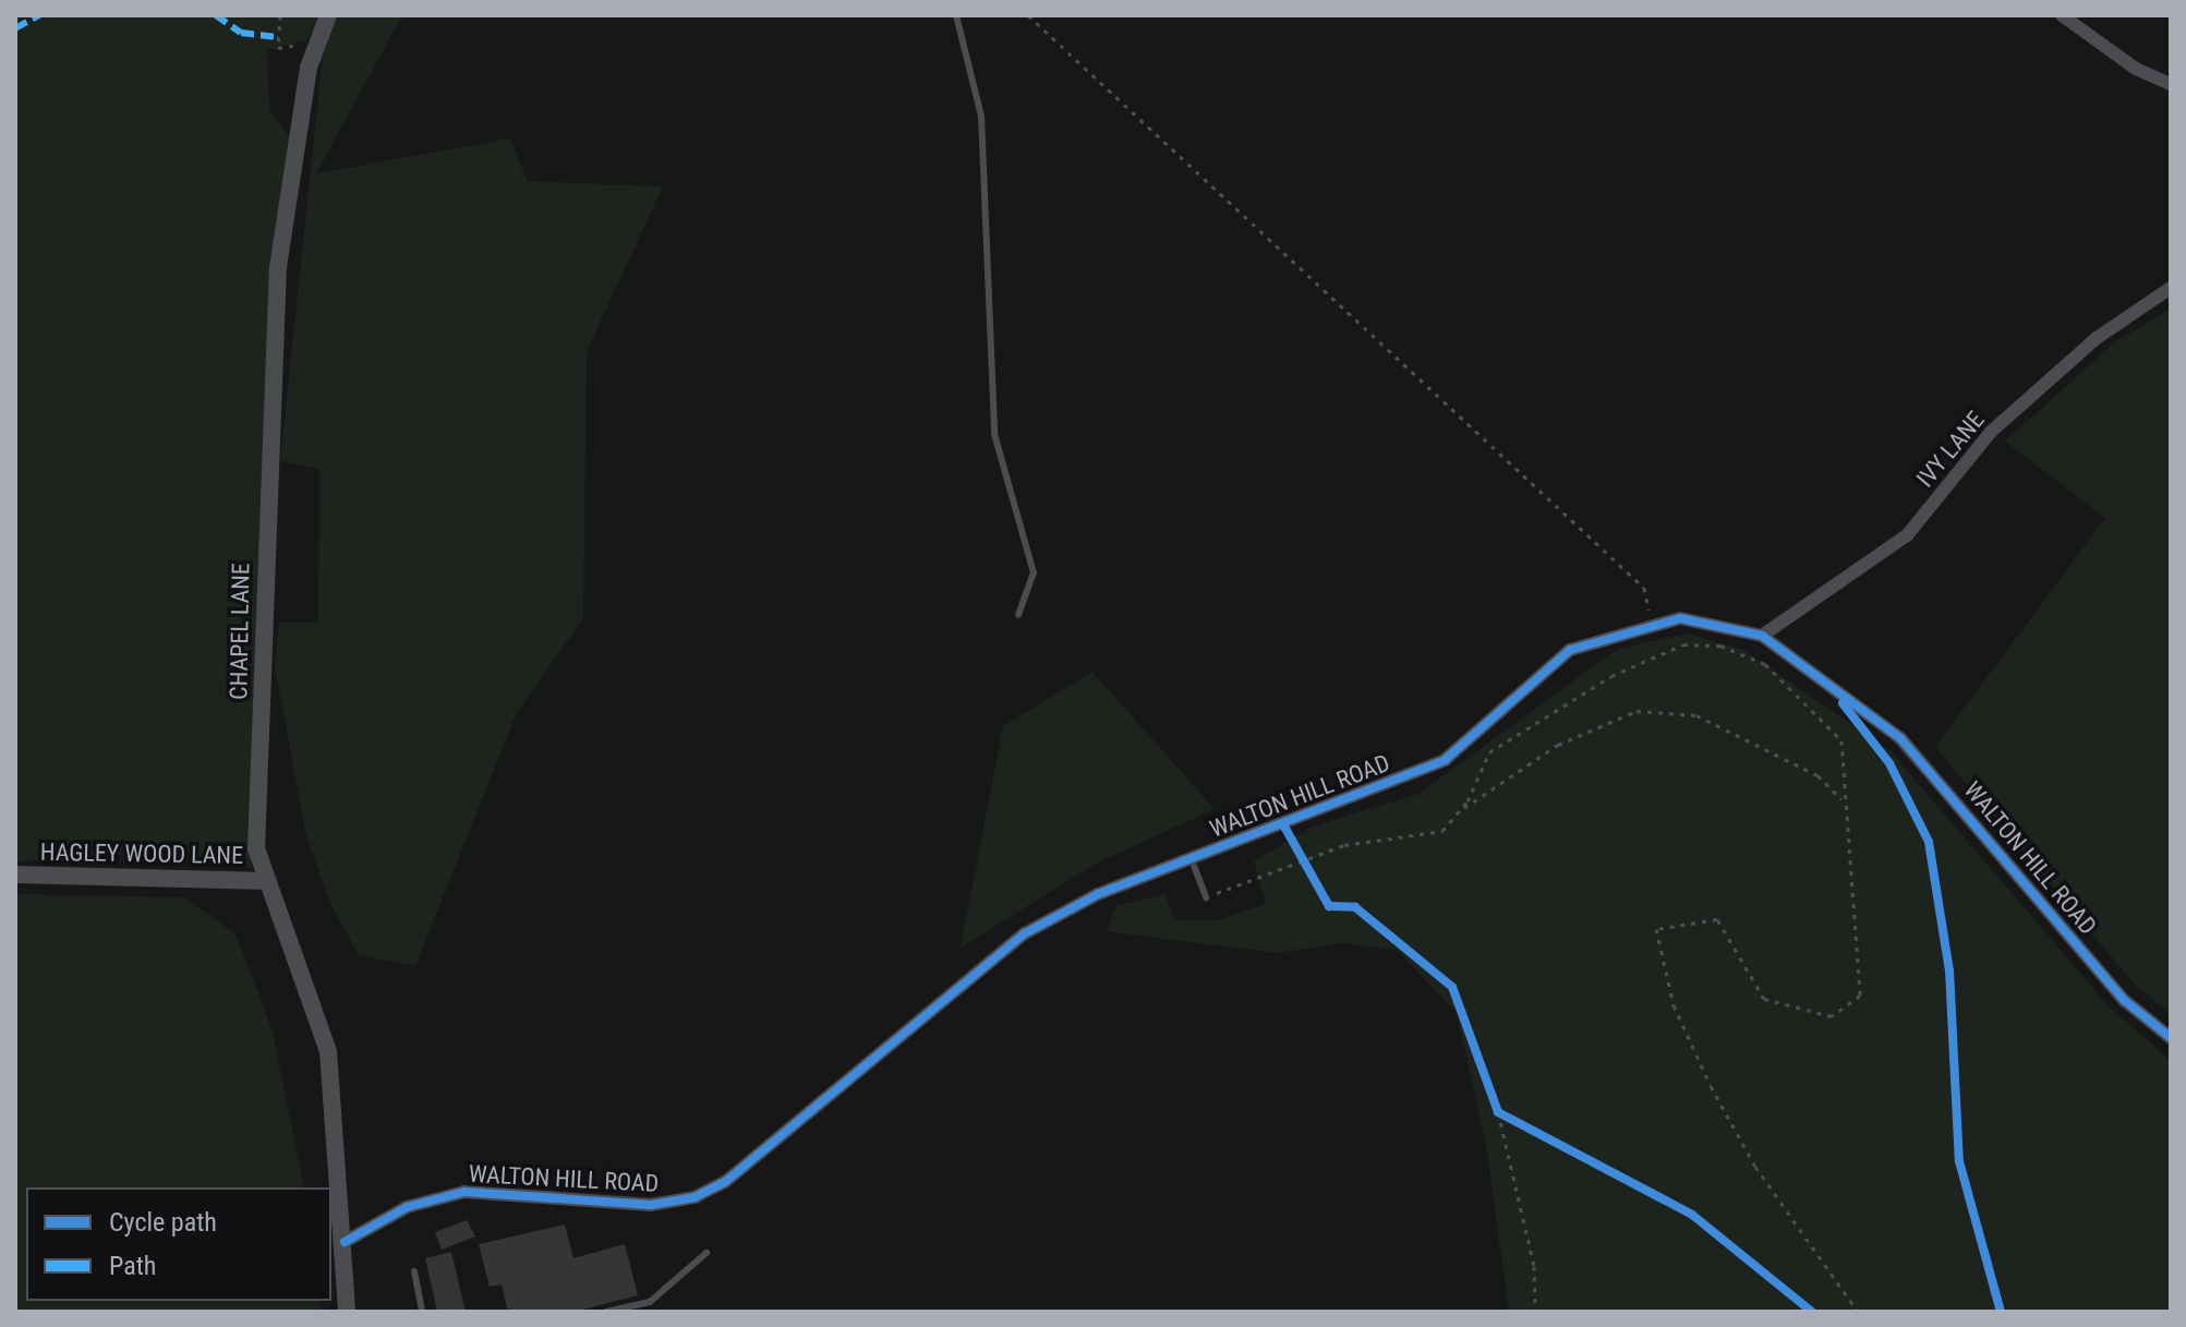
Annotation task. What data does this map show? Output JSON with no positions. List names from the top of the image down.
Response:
{
  "streets": {
    "street": [
      "IVY LANE",
      "CHAPEL LANE",
      "WALTON HILL ROAD",
      "HAGLEY WOOD LANE"
    ]
  },
  "crossings": [
    ["IVY LANE", "WALTON HILL ROAD"],
    ["CHAPEL LANE", "WALTON HILL ROAD"],
    ["CHAPEL LANE", "HAGLEY WOOD LANE"]
  ],
  "legend": ["Cycle path", "Path"]
}
